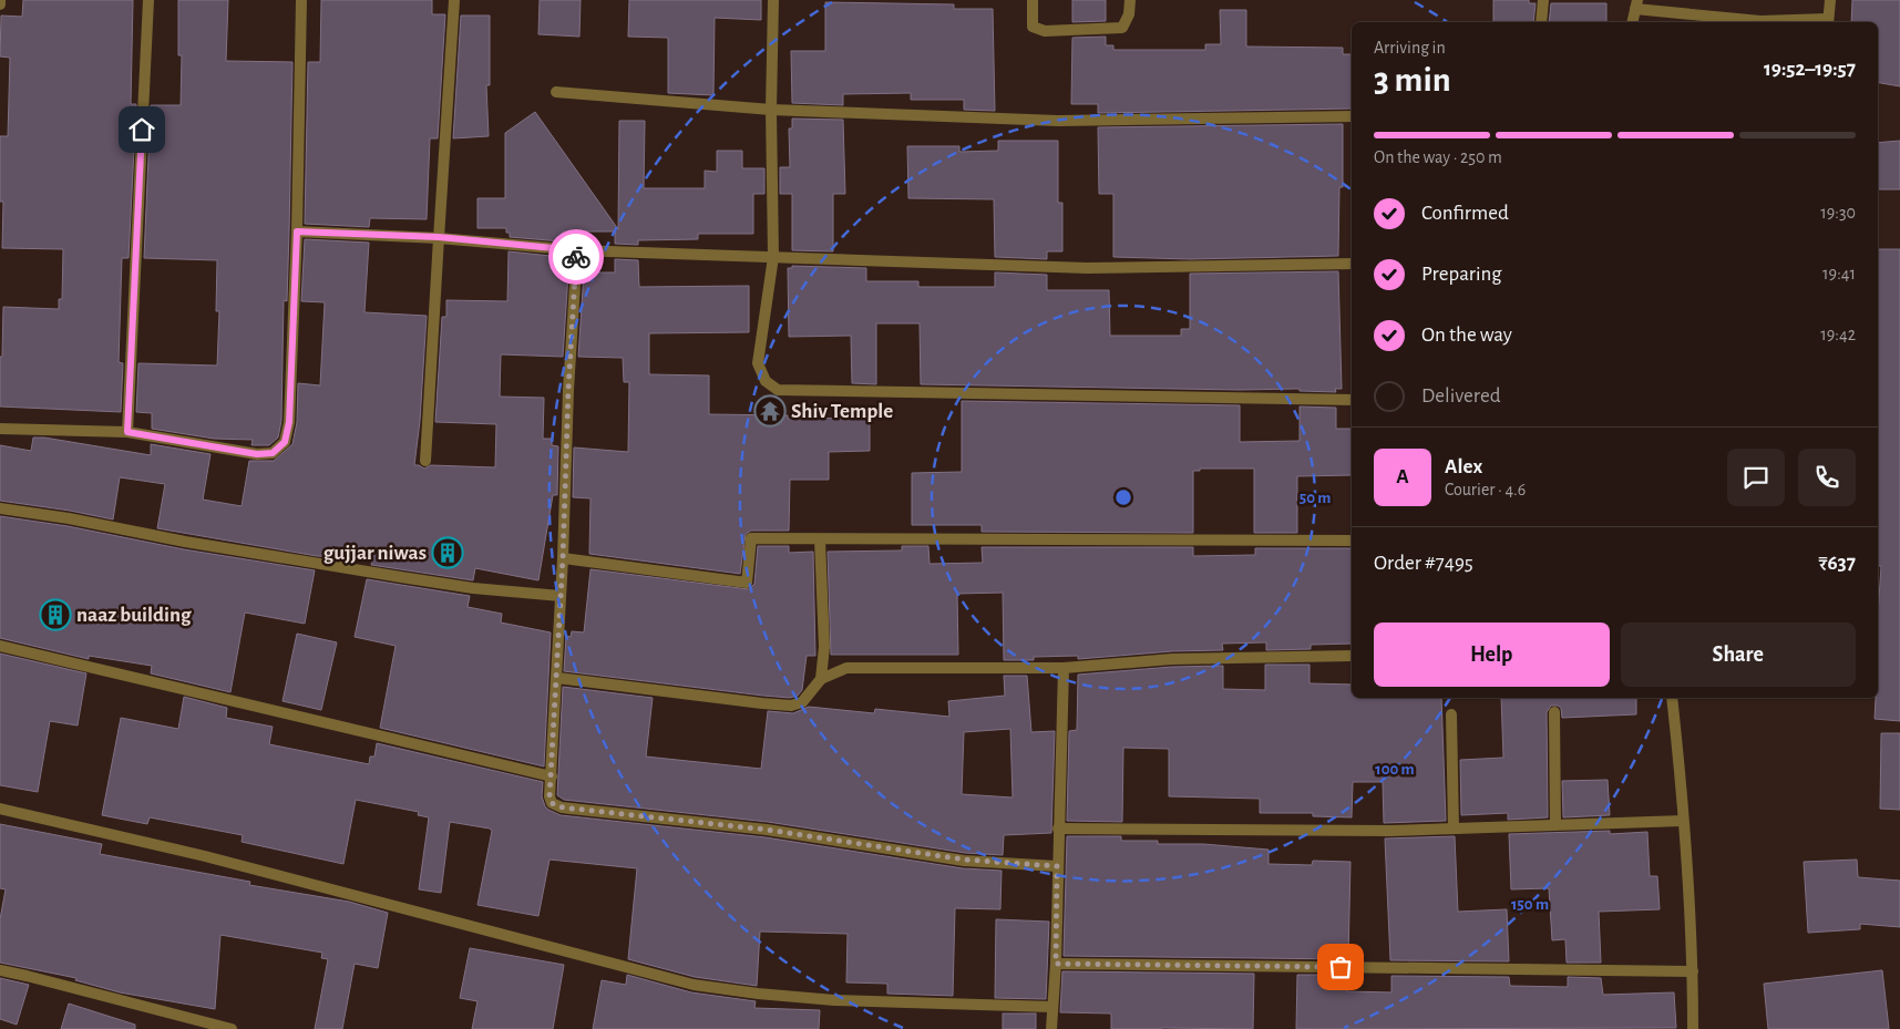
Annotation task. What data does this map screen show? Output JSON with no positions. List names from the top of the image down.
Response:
{
  "places": {
    "temple": ["Shiv Temple"],
    "building": ["gujjar niwas", "naaz building"]
  },
  "page": {
    "heading": ["3 min", "Arriving in", "19:52–19:57"],
    "panel": [
      "Alex",
      "Courier · 4.6",
      "Order #7495",
      "₹637"
    ],
    "bar": "On the way · 250 m",
    "list": [
      ["Confirmed", "19:30"],
      ["Preparing", "19:41"],
      ["On the way", "19:42"],
      "Delivered"
    ],
    "round": "A",
    "buttons": ["Help", "Share"]
  },
  "rings": ["50 m", "100 m", "150 m"]
}
